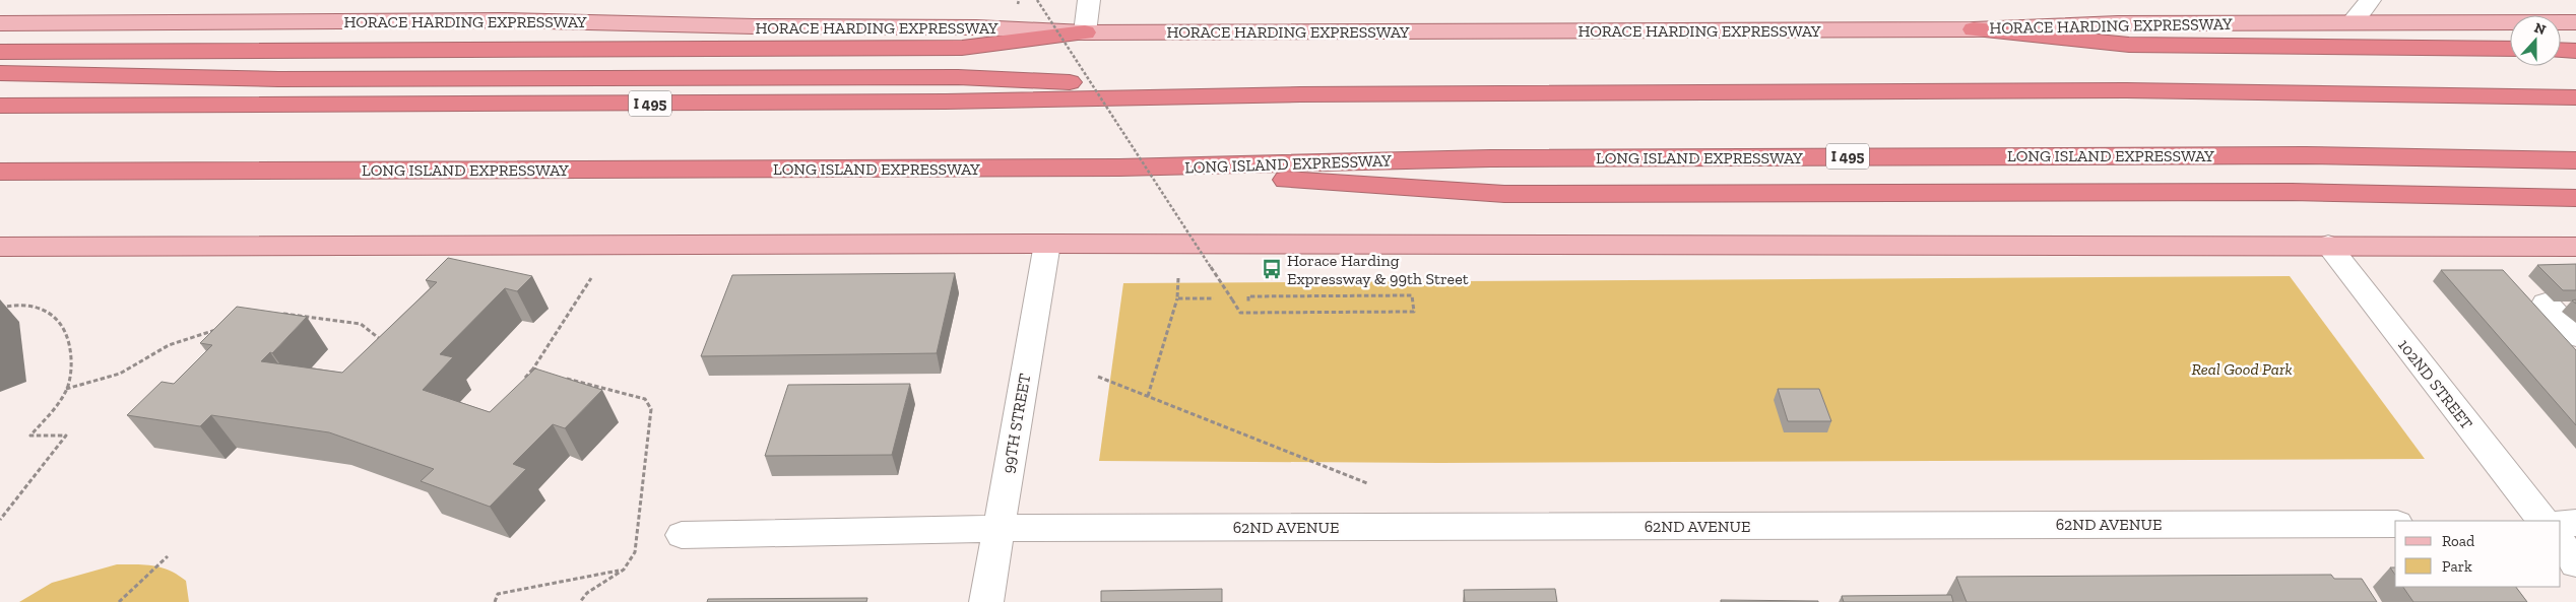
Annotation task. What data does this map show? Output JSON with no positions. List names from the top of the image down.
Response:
{
  "streets": {
    "highway": ["I 495", "LONG ISLAND EXPRESSWAY"],
    "main road": ["HORACE HARDING EXPRESSWAY"],
    "street": ["102ND STREET", "99TH STREET", "62ND AVENUE"]
  },
  "crossings": [
    ["99TH STREET", "62ND AVENUE"]
  ],
  "parks": ["Real Good Park"],
  "places": {
    "bus stop": ["Horace Harding Expressway & 99th Street"]
  },
  "legend": ["Road", "Park"],
  "north": "top"
}
